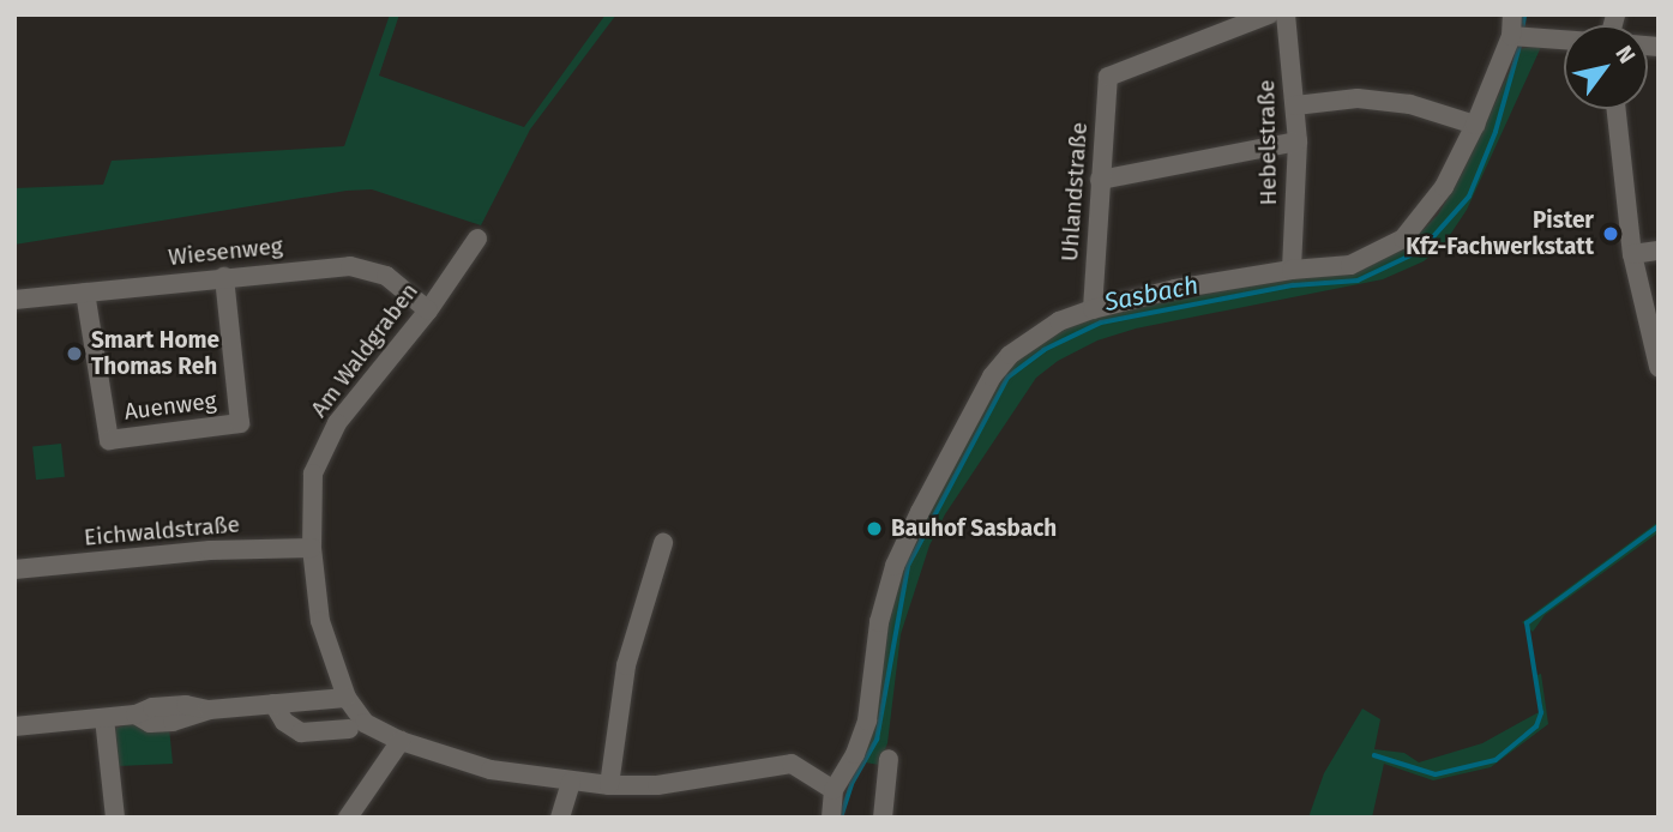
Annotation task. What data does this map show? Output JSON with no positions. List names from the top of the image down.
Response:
{
  "streets": {
    "street": [
      "Hebelstraße",
      "Uhlandstraße",
      "Wiesenweg",
      "Am Waldgraben",
      "Auenweg",
      "Eichwaldstraße"
    ]
  },
  "crossings": [
    ["Wiesenweg", "Am Waldgraben"],
    ["Wiesenweg", "Auenweg"],
    ["Am Waldgraben", "Eichwaldstraße"]
  ],
  "water": ["Sasbach"],
  "places": ["Pister Kfz-Fachwerkstatt", "Smart Home Thomas Reh", "Bauhof Sasbach"],
  "north": "top right"
}
